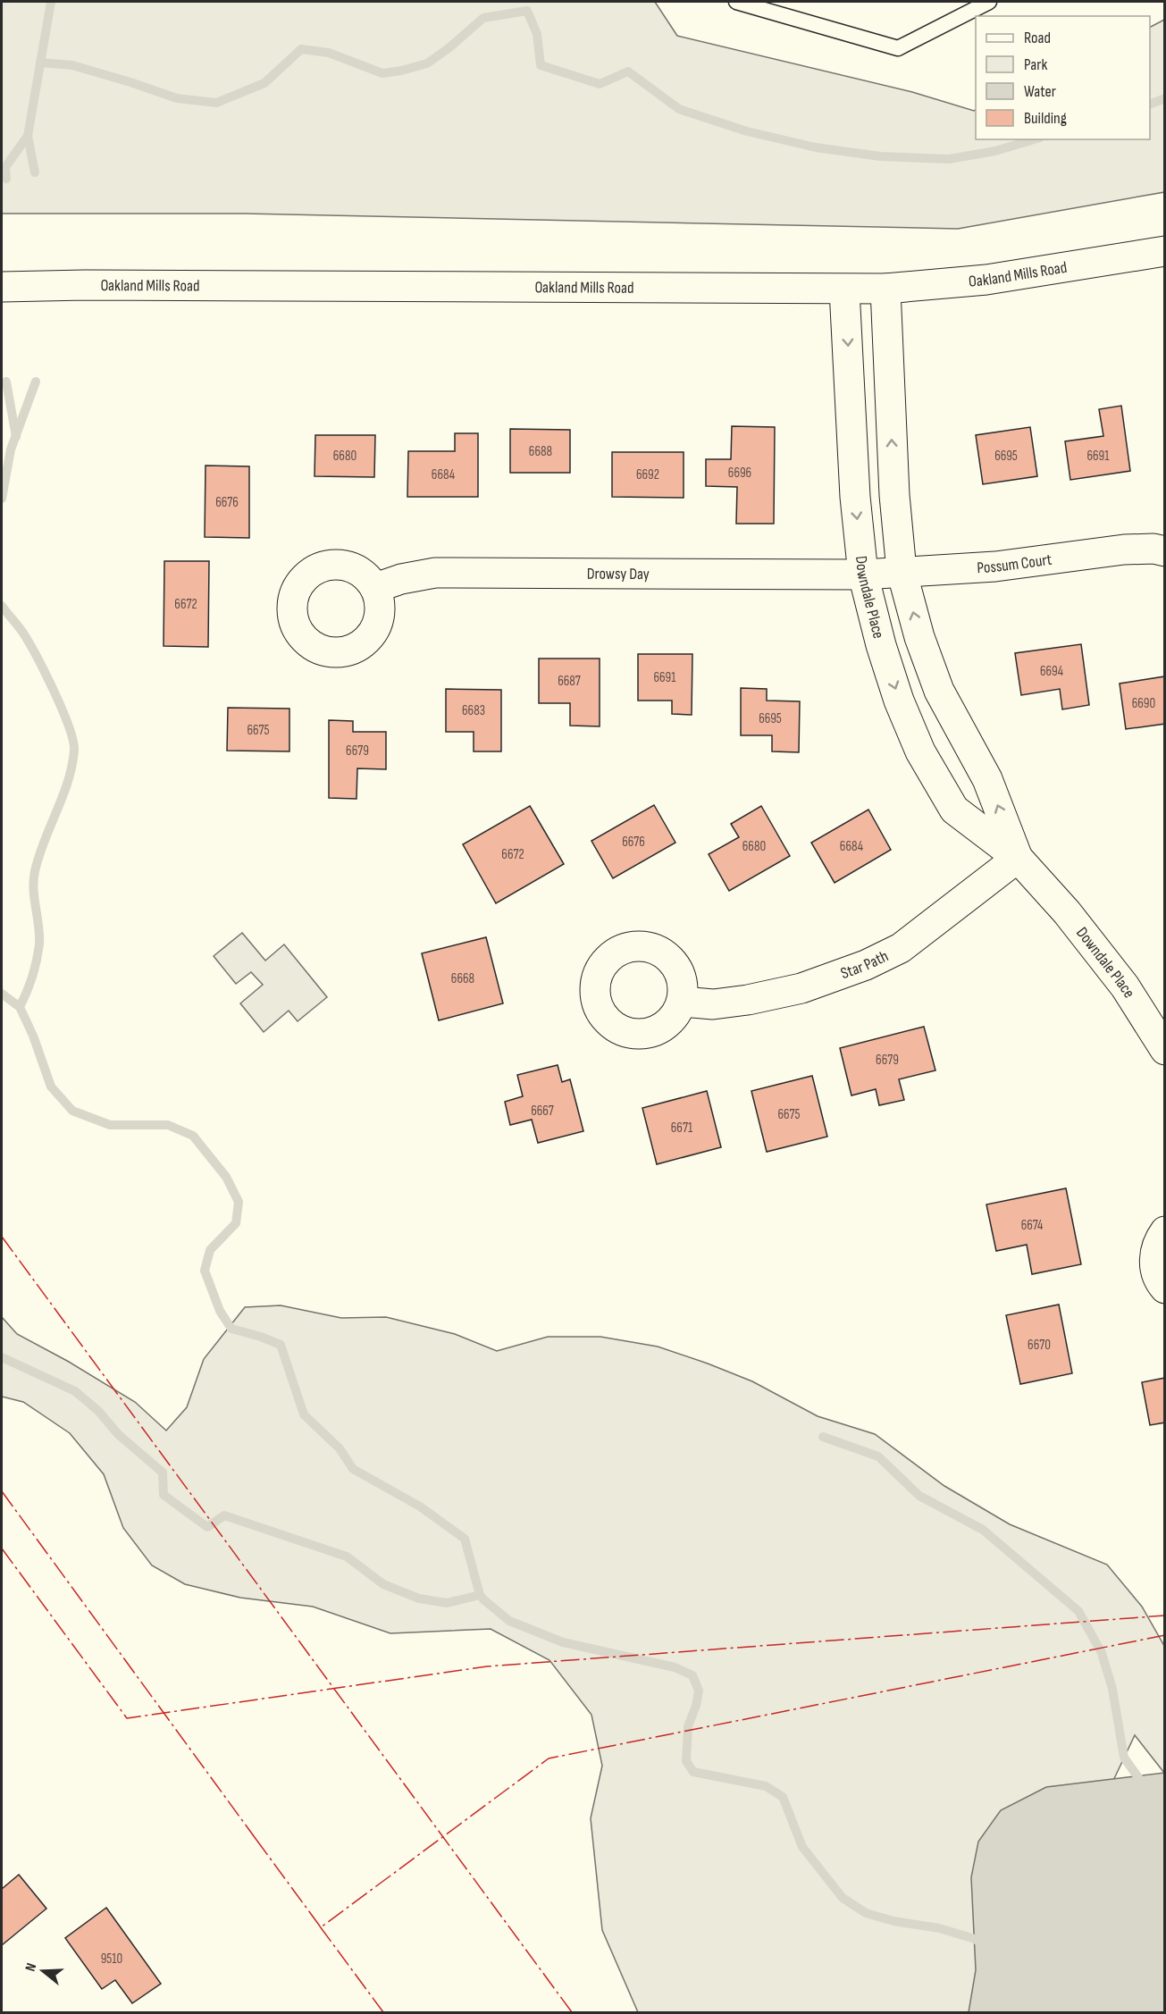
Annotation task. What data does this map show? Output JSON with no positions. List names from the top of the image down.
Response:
{
  "streets": {
    "street": [
      "Oakland Mills Road",
      "Possum Court",
      "Drowsy Day",
      "Downdale Place",
      "Star Path"
    ]
  },
  "crossings": [
    ["Oakland Mills Road", "Downdale Place"],
    ["Possum Court", "Drowsy Day"],
    ["Possum Court", "Downdale Place"],
    ["Drowsy Day", "Downdale Place"],
    ["Downdale Place", "Star Path"]
  ],
  "house_numbers": [
    "6688",
    "6680",
    "6695",
    "6691",
    "6696",
    "6684",
    "6692",
    "6676",
    "6672",
    "6694",
    "6691",
    "6687",
    "6690",
    "6683",
    "6695",
    "6675",
    "6679",
    "6676",
    "6680",
    "6684",
    "6672",
    "6668",
    "6679",
    "6667",
    "6675",
    "6671",
    "6674",
    "6670",
    "9510"
  ],
  "legend": [
    "Road",
    "Park",
    "Water",
    "Building"
  ],
  "north": "left"
}
